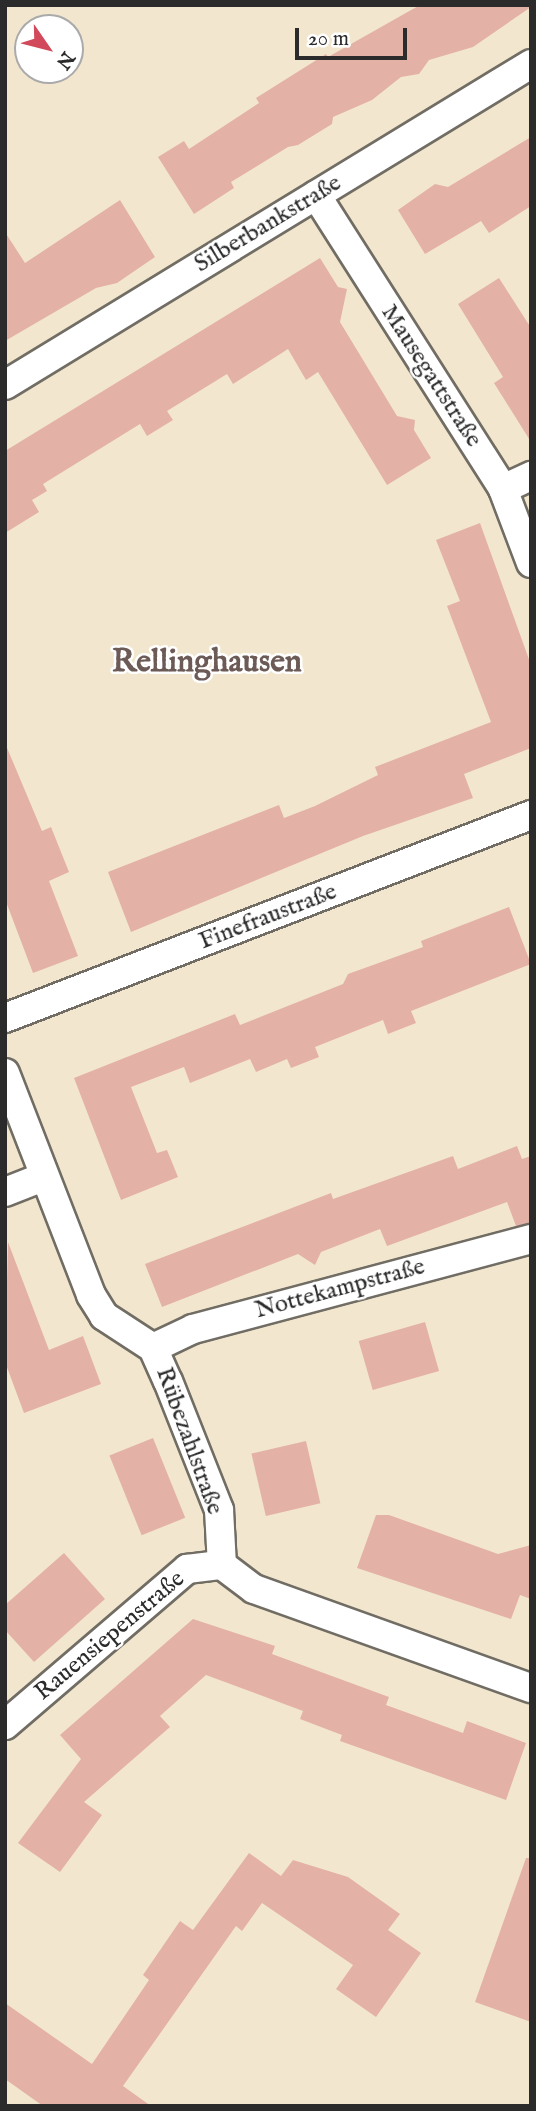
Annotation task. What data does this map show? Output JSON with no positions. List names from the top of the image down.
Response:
{
  "streets": {
    "street": [
      "Silberbankstraße",
      "Mausegattstraße",
      "Finefraustraße",
      "Nottekampstraße",
      "Rübezahlstraße",
      "Rauensiepenstraße"
    ]
  },
  "crossings": [
    ["Silberbankstraße", "Mausegattstraße"],
    ["Nottekampstraße", "Rübezahlstraße"],
    ["Rübezahlstraße", "Rauensiepenstraße"]
  ],
  "districts": ["Rellinghausen"],
  "scale_bar": "20 m",
  "north": "bottom right"
}
